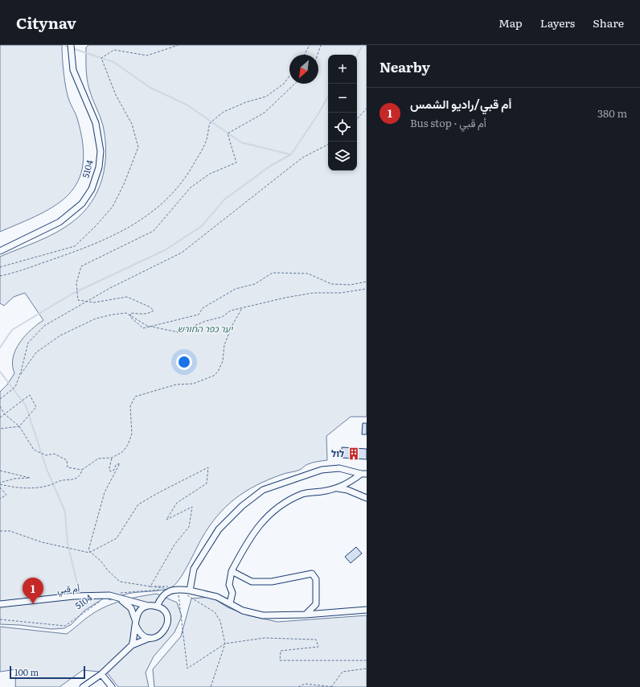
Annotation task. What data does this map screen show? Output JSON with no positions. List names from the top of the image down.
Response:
{
  "streets": {
    "street": ["5104", "أم قبي"]
  },
  "crossings": [
    ["5104", "أم قبي"]
  ],
  "parks": ["יער כפר החורש"],
  "places": {
    "building": ["לול"]
  },
  "scale_bar": "100 m",
  "north": "bottom left",
  "page": {
    "header": "Citynav",
    "nav": ["Map", "Layers", "Share"],
    "heading": "Nearby",
    "map_buttons": ["+", "−"],
    "list": [
      {
        "mark": "1",
        "name": "أم قبي/راديو الشمس",
        "note": "Bus stop · أم قبي",
        "value": "380 m"
      }
    ],
    "pins": "1",
    "scale": "100 m"
  }
}
